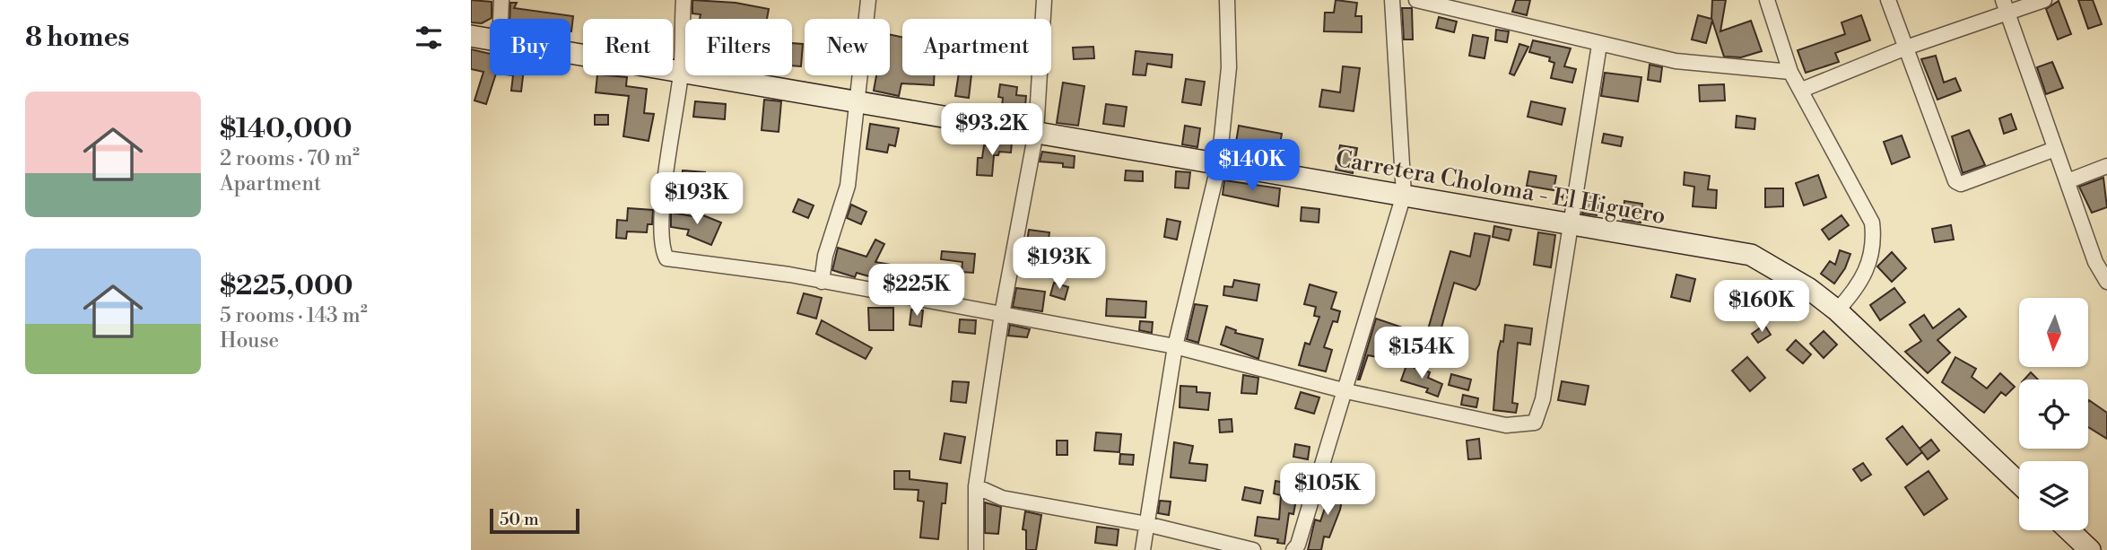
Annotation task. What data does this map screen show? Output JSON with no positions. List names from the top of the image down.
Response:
{
  "streets": {
    "street": ["Carretera Choloma - El Higuero"]
  },
  "scale_bar": "50 m",
  "north": "bottom",
  "page": {
    "heading": "8 homes",
    "chip": [
      "Buy",
      "Rent",
      "Filters",
      "New",
      "Apartment"
    ],
    "list": [
      {
        "name": "$140,000",
        "note": "2 rooms · 70 m² · Apartment"
      },
      {
        "name": "$225,000",
        "note": "5 rooms · 143 m² · House"
      }
    ],
    "price": [
      "$93.2K",
      "$140K",
      "$193K",
      "$193K",
      "$225K",
      "$160K",
      "$154K",
      "$105K"
    ],
    "scale": "50 m"
  }
}
